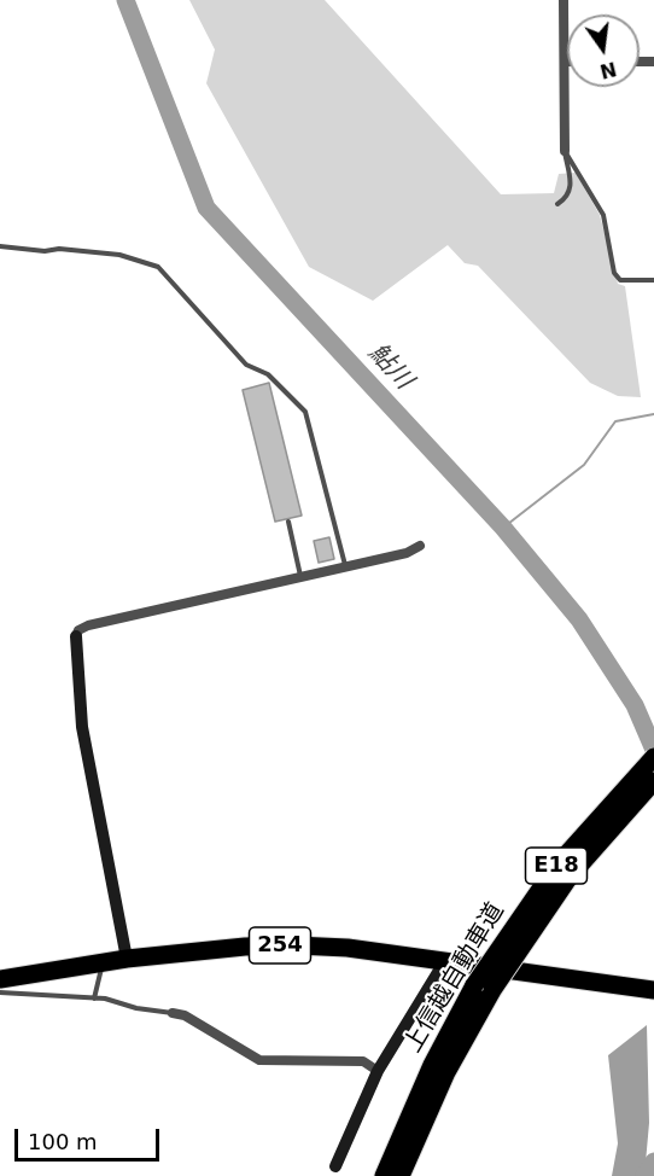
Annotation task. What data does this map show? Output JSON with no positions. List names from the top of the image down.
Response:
{
  "streets": {
    "highway": ["E18", "254", "上信越自動車道"]
  },
  "water": ["鮎川"],
  "scale_bar": "100 m",
  "north": "bottom"
}
